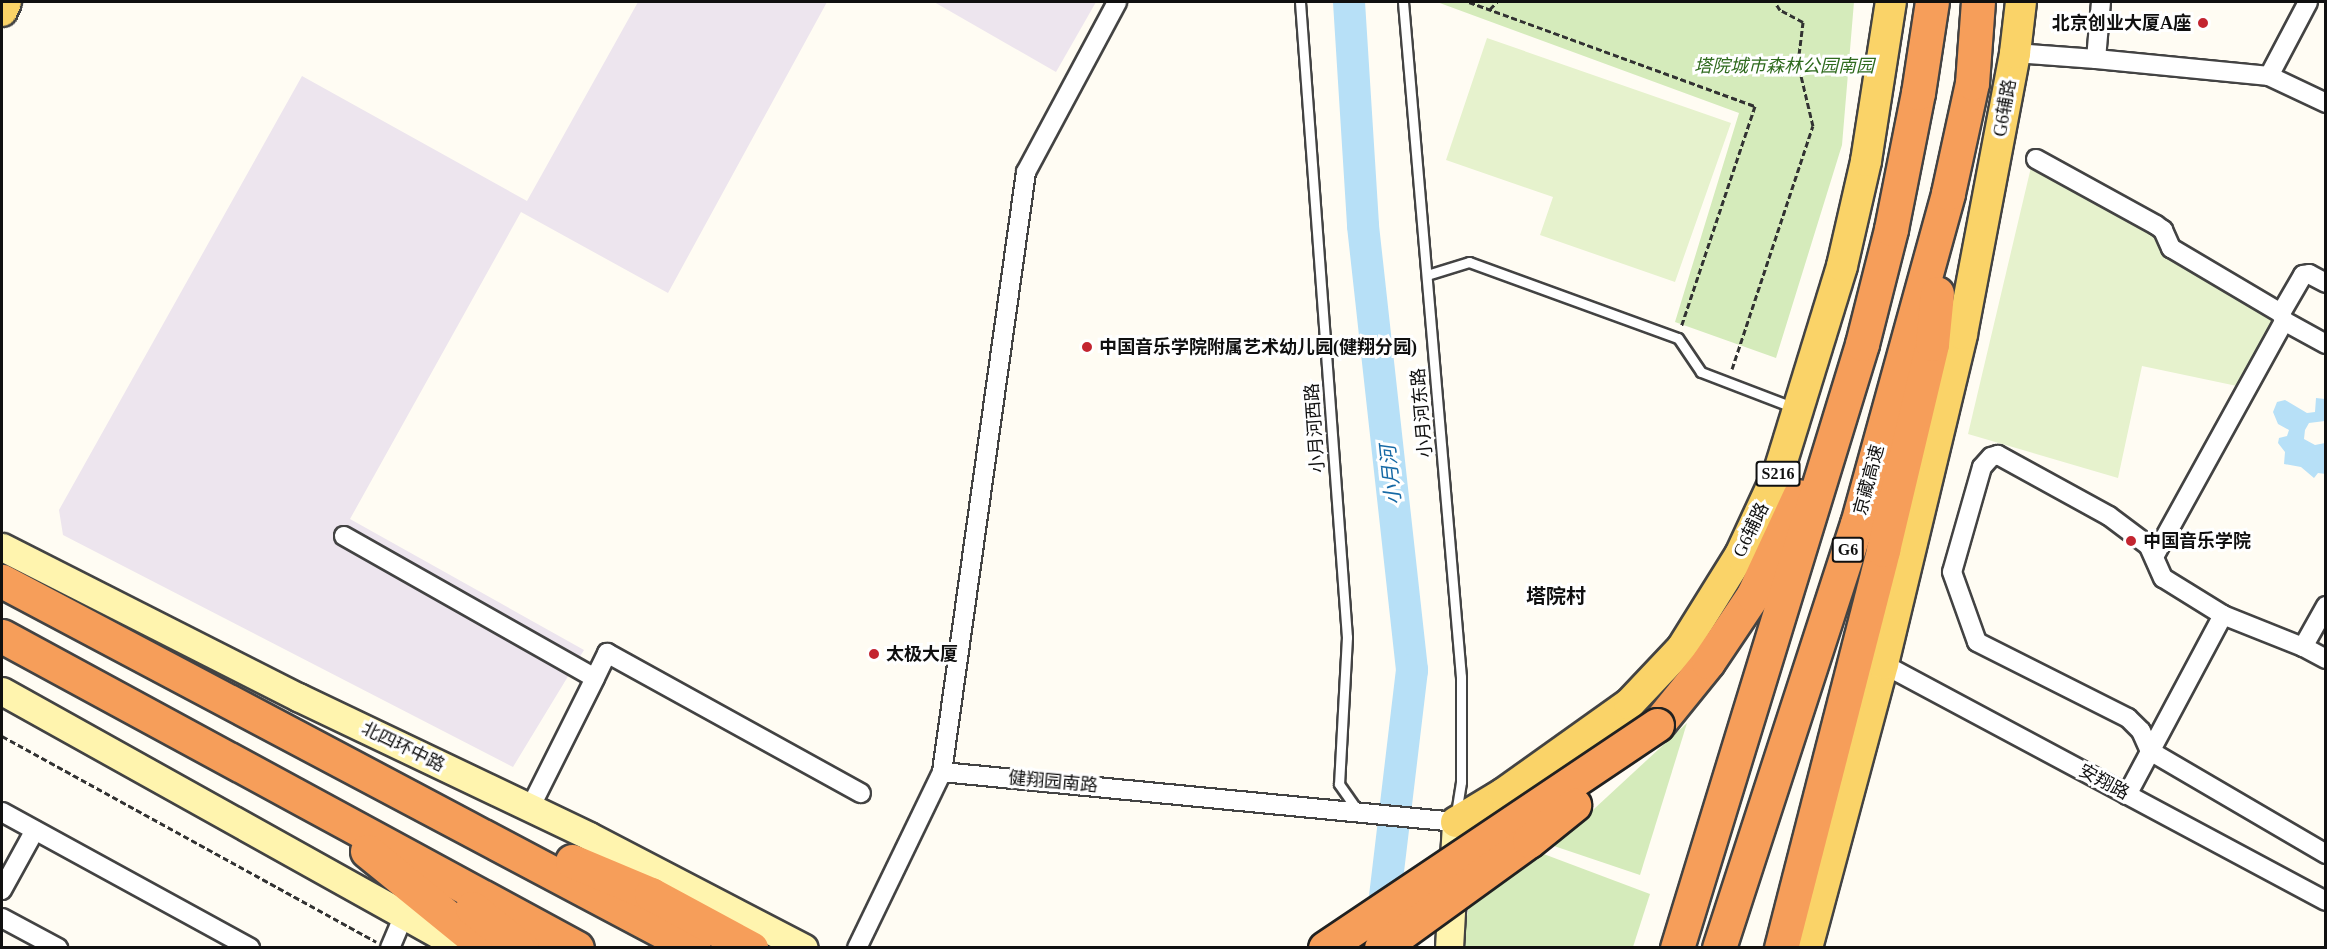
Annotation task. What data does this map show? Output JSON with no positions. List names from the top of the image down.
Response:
{
  "streets": {
    "highway": ["京藏高速", "G6"],
    "main road": ["G6辅路", "S216"],
    "street": ["北四环中路", "健翔园南路", "安翔路"],
    "lane": ["小月河东路", "小月河西路"]
  },
  "crossings": [
    ["G6辅路", "小月河东路"],
    ["G6辅路", "健翔园南路"],
    ["G6辅路", "安翔路"],
    ["小月河东路", "健翔园南路"],
    ["小月河西路", "健翔园南路"]
  ],
  "districts": ["塔院村"],
  "water": ["小月河"],
  "parks": ["塔院城市森林公园南园"],
  "places": [
    "北京创业大厦A座",
    "中国音乐学院附属艺术幼儿园(健翔分园)",
    "中国音乐学院",
    "太极大厦"
  ]
}
